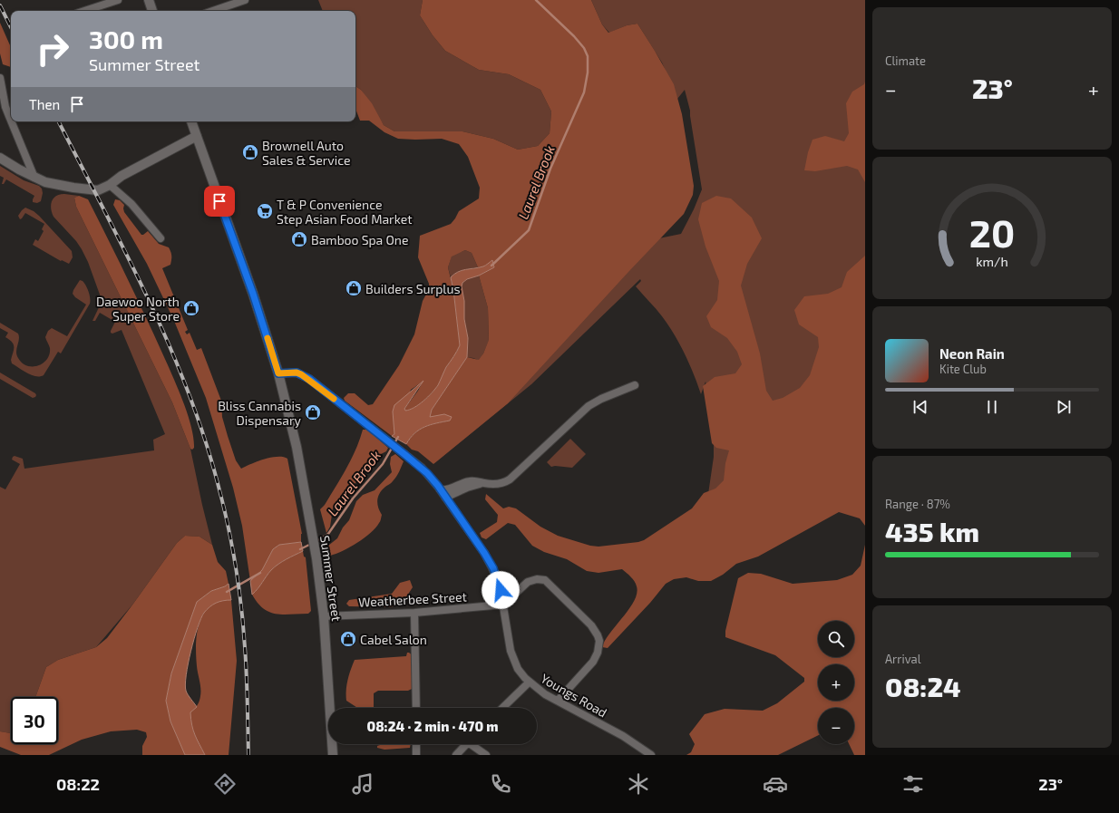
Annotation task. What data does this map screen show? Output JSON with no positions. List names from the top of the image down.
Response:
{
  "streets": {
    "main road": ["Summer Street"],
    "street": ["Weatherbee Street", "Youngs Road"]
  },
  "crossings": [
    ["Summer Street", "Weatherbee Street"],
    ["Summer Street", "Youngs Road"],
    ["Weatherbee Street", "Youngs Road"]
  ],
  "water": ["Laurel Brook"],
  "places": {
    "shop": [
      "Brownell Auto Sales & Service",
      "Bamboo Spa One",
      "Builders Surplus",
      "Daewoo North Super Store",
      "Bliss Cannabis Dispensary",
      "Cabel Salon"
    ],
    "supermarket": ["T & P Convenience Step Asian Food Market"]
  },
  "page": {
    "tile": [
      "Climate",
      ["Range · 87%", "435 km"],
      ["Arrival", "08:24"]
    ],
    "turn": ["300 m", "Summer Street"],
    "heat": ["−", "23°", "+"],
    "then": "Then",
    "song": ["Neon Rain", "Kite Club"],
    "map_buttons": ["+", "−"],
    "limit": "30",
    "trip": "08:24 · 2 min · 470 m",
    "tabs": ["08:22", "23°"],
    "gauge": ["20", "km/h"]
  }
}
